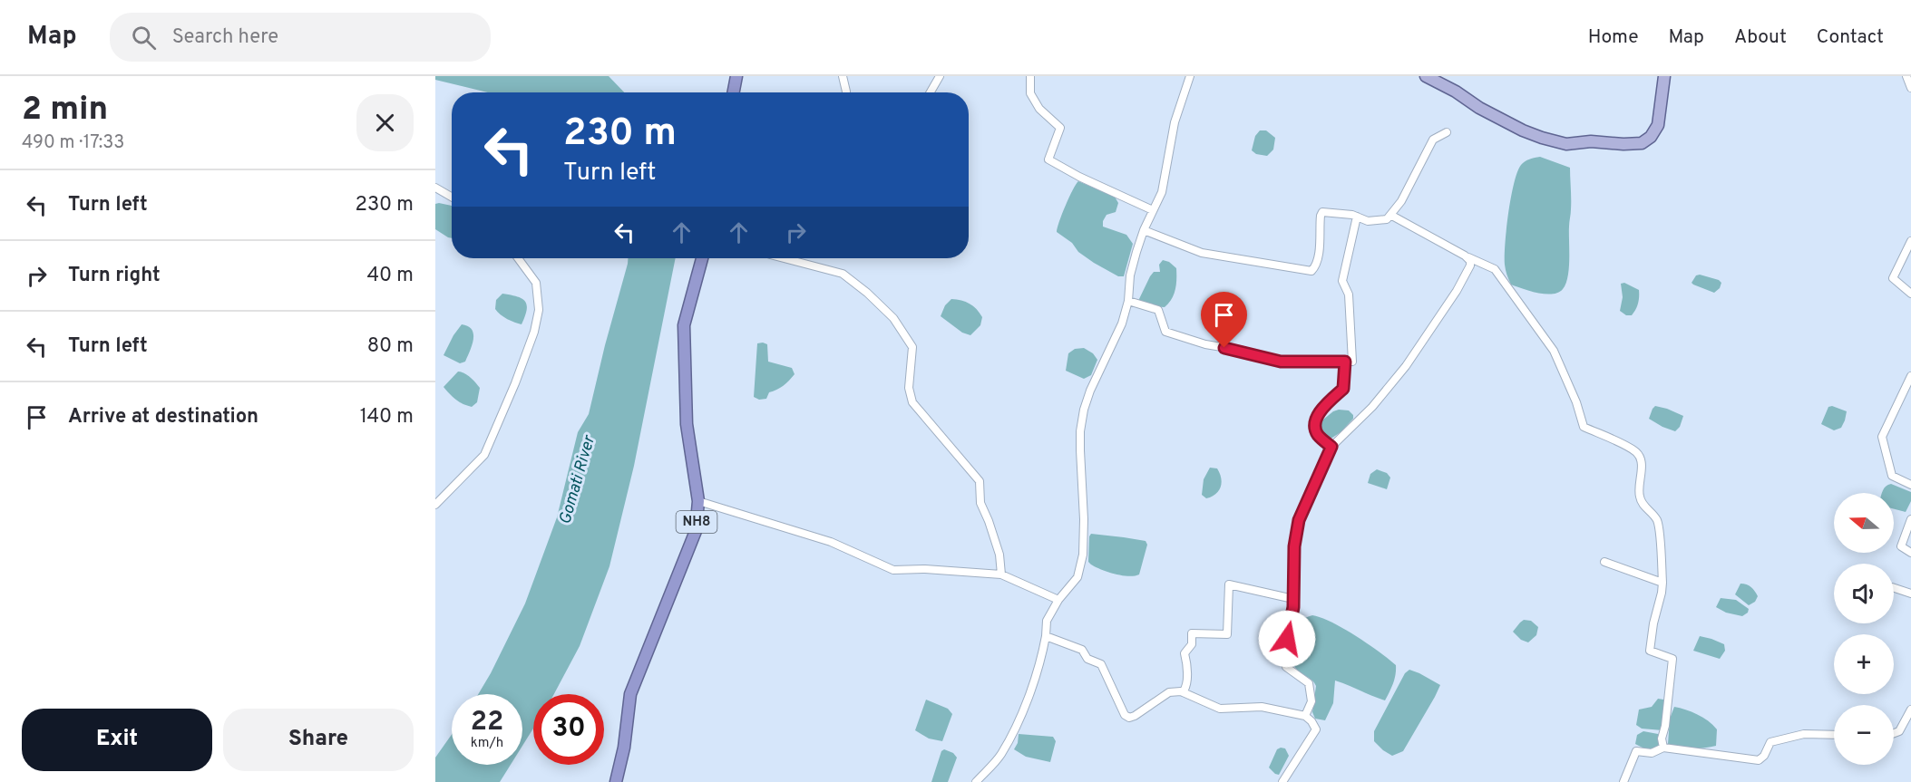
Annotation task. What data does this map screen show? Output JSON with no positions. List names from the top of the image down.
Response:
{
  "streets": {
    "highway": ["NH8"]
  },
  "water": ["Gomati River"],
  "north": "left",
  "page": {
    "header": "Map",
    "search": "Search here",
    "nav": [
      "Home",
      "Map",
      "About",
      "Contact"
    ],
    "heading": ["2 min", "490 m · 17:33"],
    "turn": ["230 m", "Turn left"],
    "list": [
      {
        "name": "Turn left",
        "value": "230 m"
      },
      {
        "name": "Turn right",
        "value": "40 m"
      },
      {
        "name": "Turn left",
        "value": "80 m"
      },
      {
        "name": "Arrive at destination",
        "value": "140 m"
      }
    ],
    "map_buttons": ["+", "−"],
    "speed": "22 km/h",
    "limit": "30",
    "buttons": ["Exit", "Share"]
  }
}
